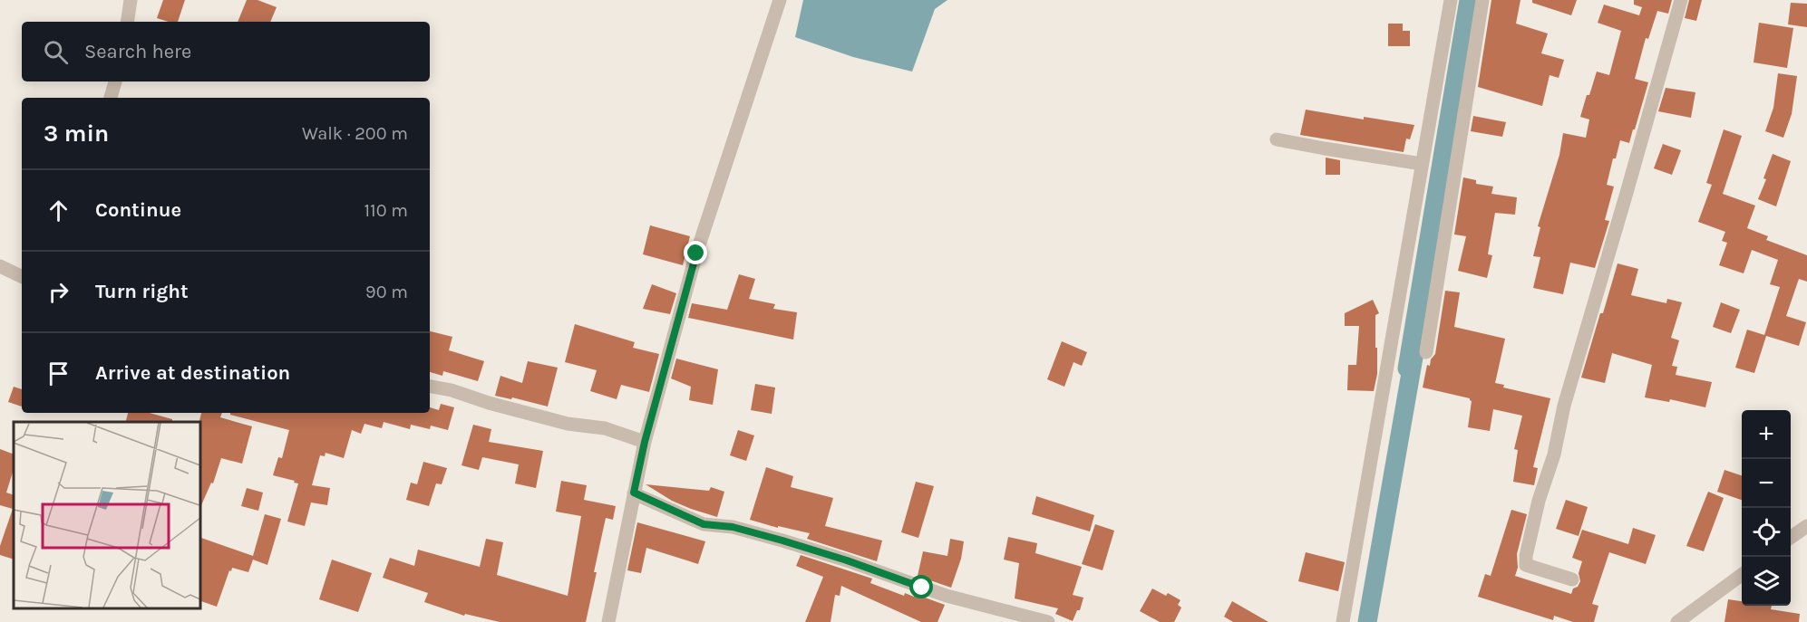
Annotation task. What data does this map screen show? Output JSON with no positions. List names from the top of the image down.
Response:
{
  "page": {
    "search": "Search here",
    "heading": ["3 min", "Walk · 200 m"],
    "list": [
      ["Continue", "110 m"],
      ["Turn right", "90 m"],
      "Arrive at destination"
    ],
    "map_buttons": ["+", "−"]
  }
}
